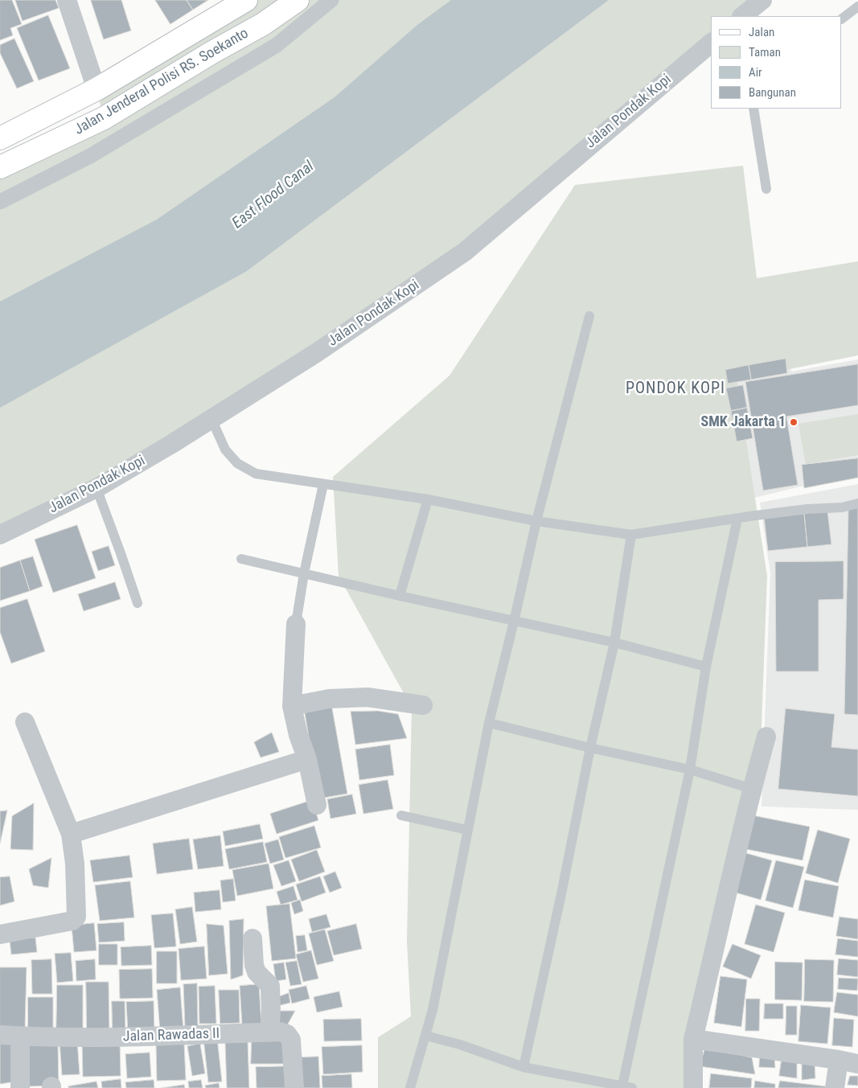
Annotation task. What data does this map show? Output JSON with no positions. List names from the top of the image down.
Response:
{
  "streets": {
    "main road": ["Jalan Jenderal Polisi RS. Soekanto"],
    "street": ["Jalan Pondak Kopi", "Jalan Rawadas II"]
  },
  "districts": ["PONDOK KOPI"],
  "water": ["East Flood Canal"],
  "places": ["SMK Jakarta 1"],
  "legend": [
    "Jalan",
    "Taman",
    "Air",
    "Bangunan"
  ]
}
